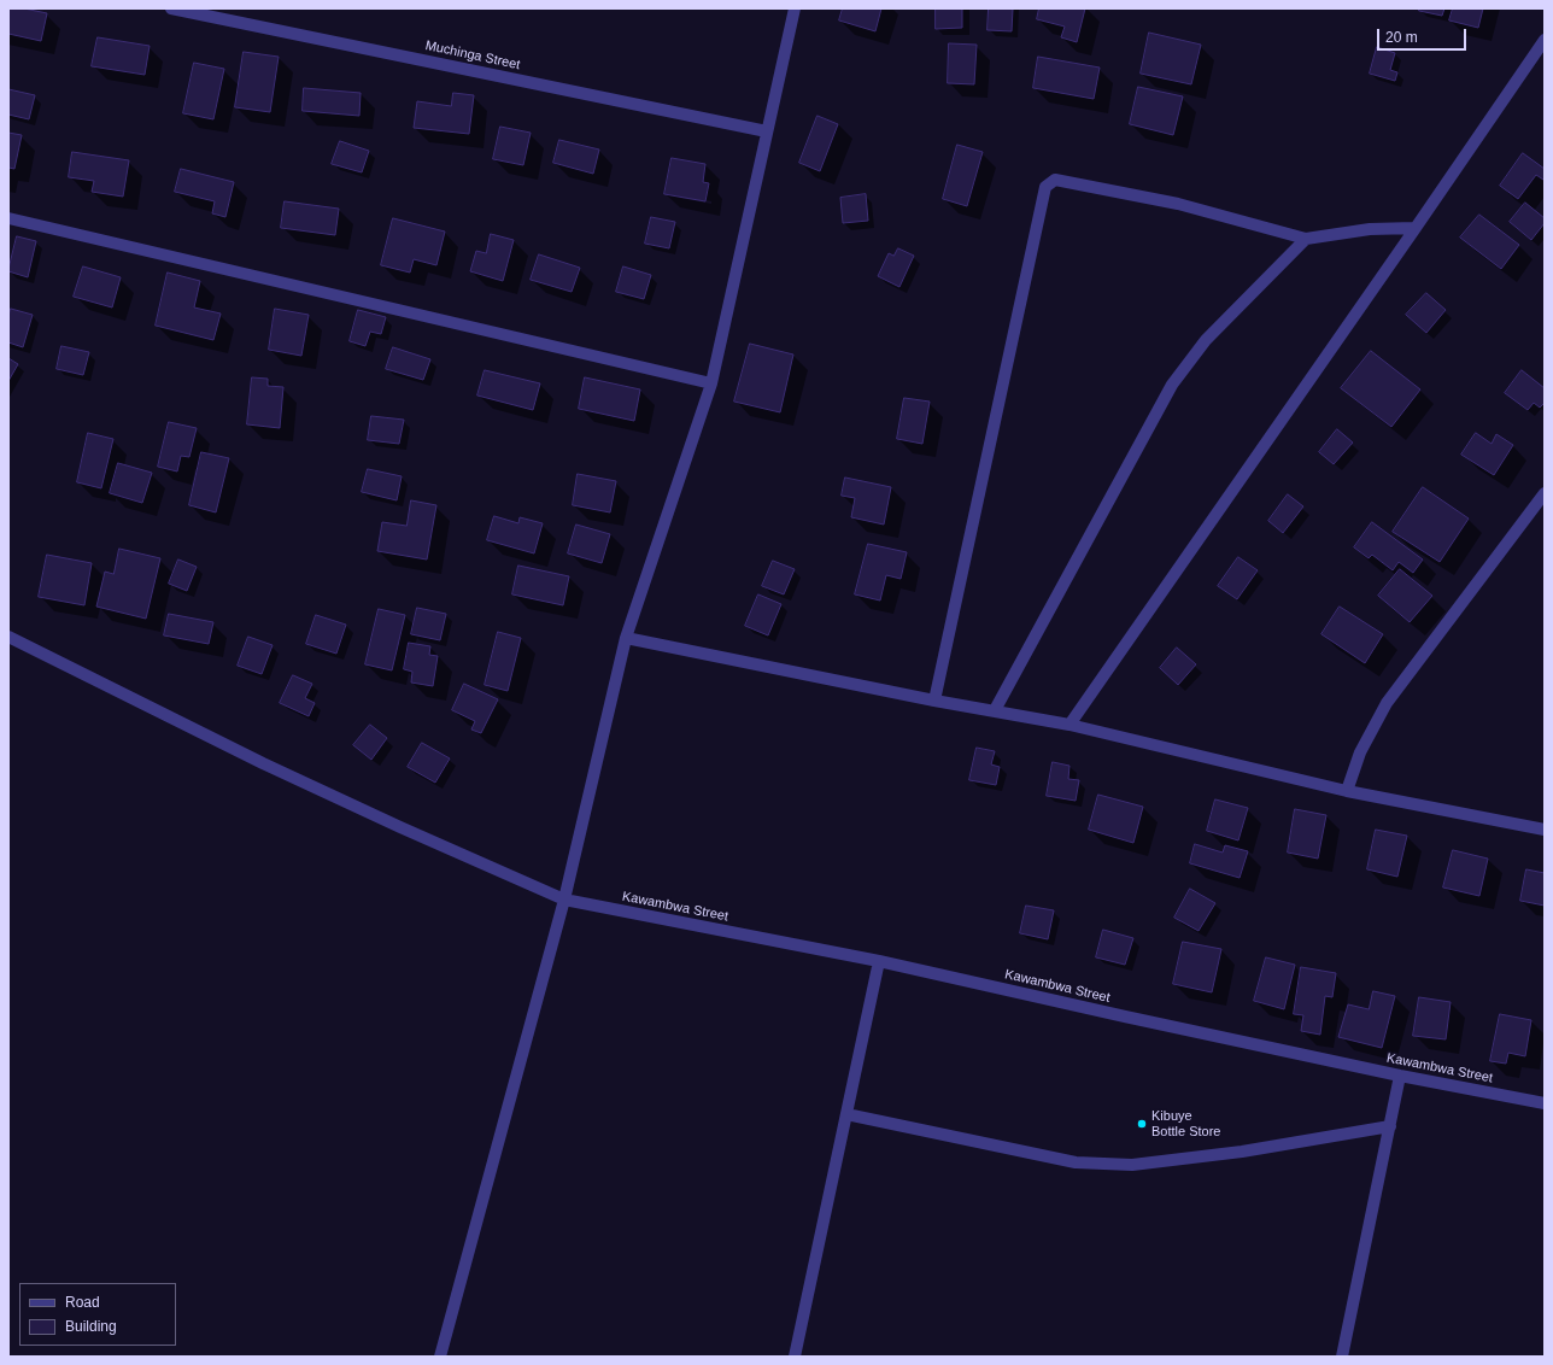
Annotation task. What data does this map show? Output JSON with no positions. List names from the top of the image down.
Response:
{
  "streets": {
    "street": ["Muchinga Street", "Kawambwa Street"]
  },
  "places": ["Kibuye Bottle Store"],
  "legend": ["Road", "Building"],
  "scale_bar": "20 m"
}
